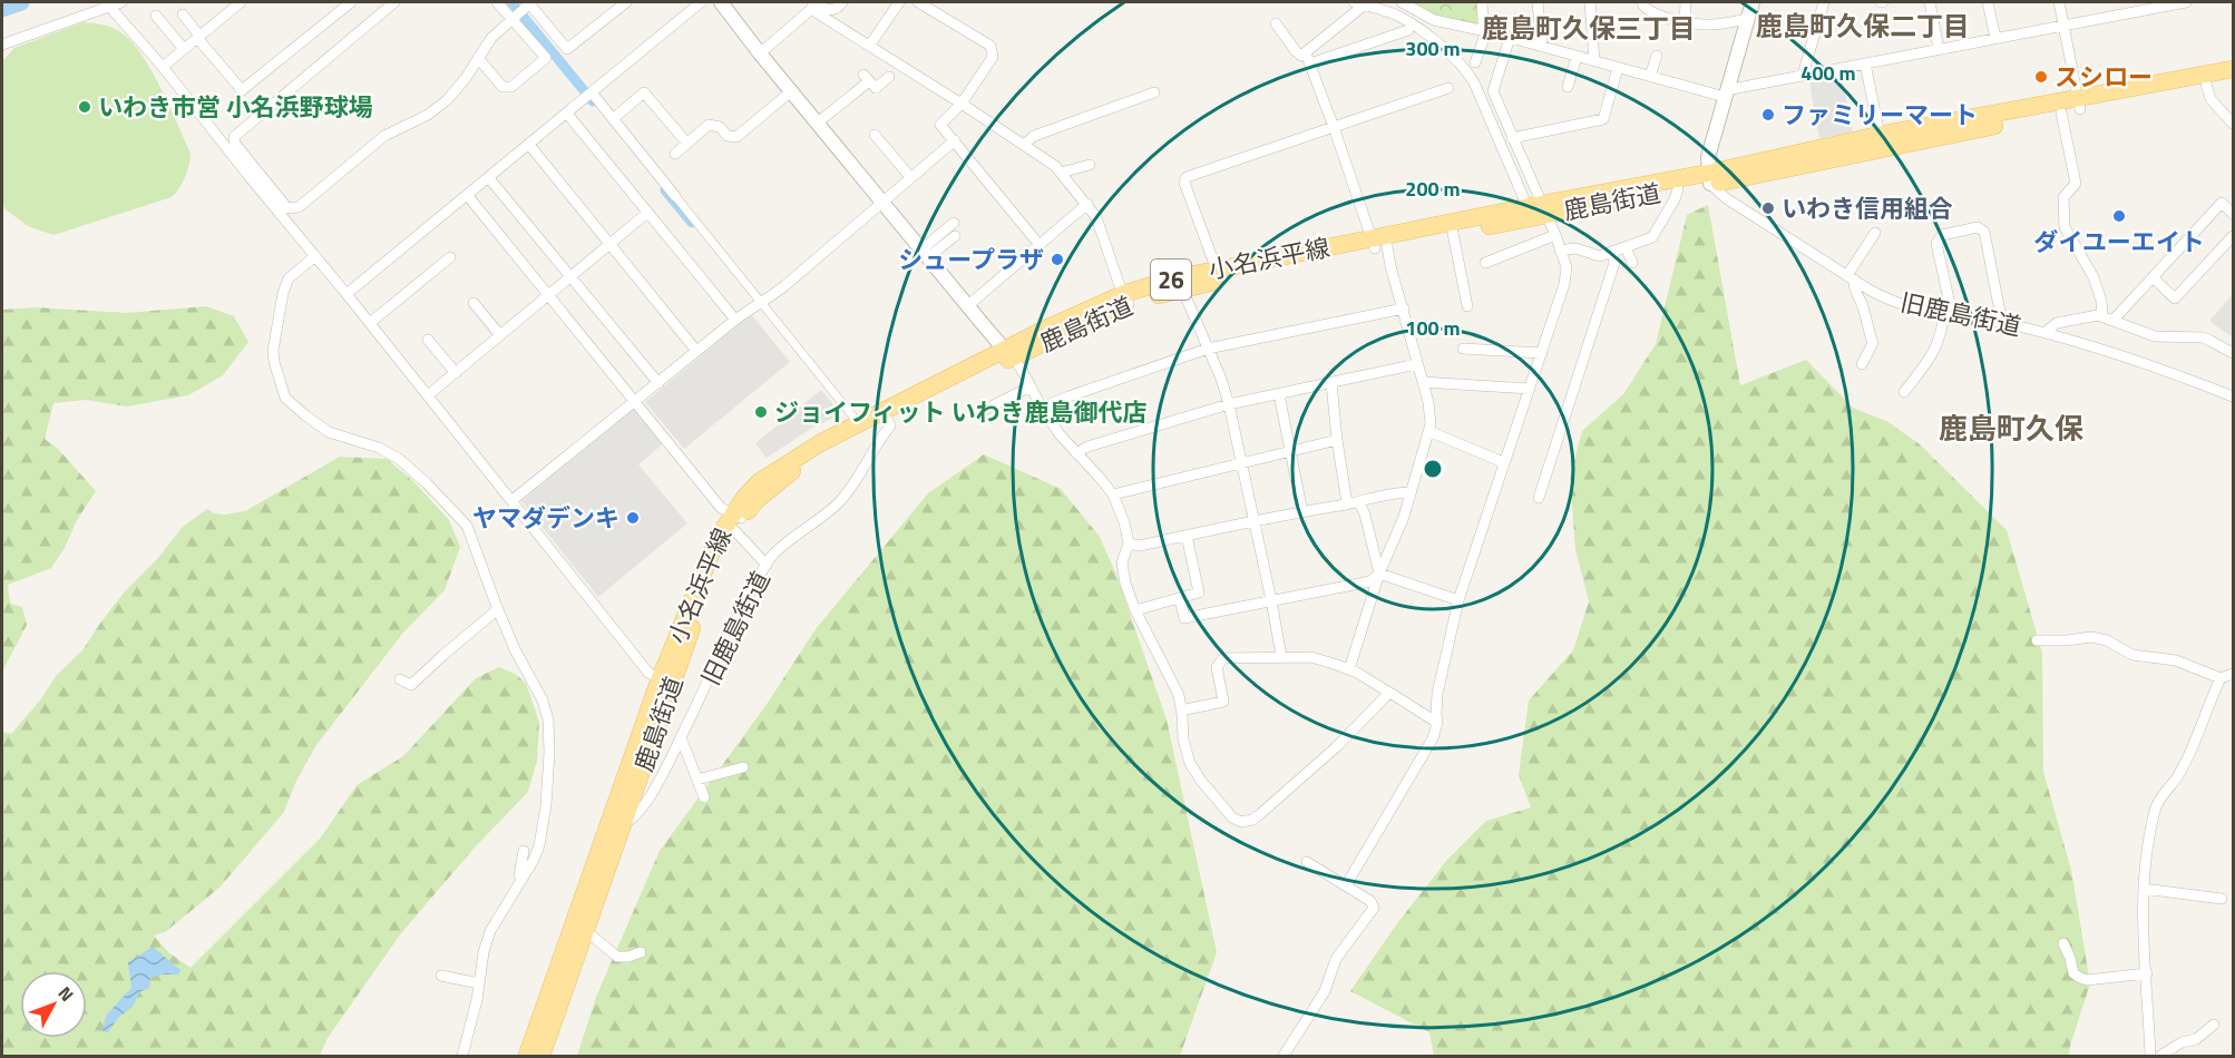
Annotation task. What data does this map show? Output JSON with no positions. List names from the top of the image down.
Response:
{
  "streets": {
    "main road": ["鹿島街道", "小名浜平線", "26"],
    "street": ["旧鹿島街道"]
  },
  "crossings": [
    ["鹿島街道", "小名浜平線"],
    ["鹿島街道", "旧鹿島街道"],
    ["小名浜平線", "旧鹿島街道"]
  ],
  "districts": ["鹿島町久保二丁目", "鹿島町久保三丁目", "鹿島町久保"],
  "places": [
    "スシロー",
    "いわき市営 小名浜野球場",
    "ファミリーマート",
    "いわき信用組合",
    "ダイユーエイト",
    "シュープラザ",
    "ジョイフィット いわき鹿島御代店",
    "ヤマダデンキ"
  ],
  "north": "top right",
  "rings": [
    "300 m",
    "400 m",
    "200 m",
    "100 m"
  ]
}
